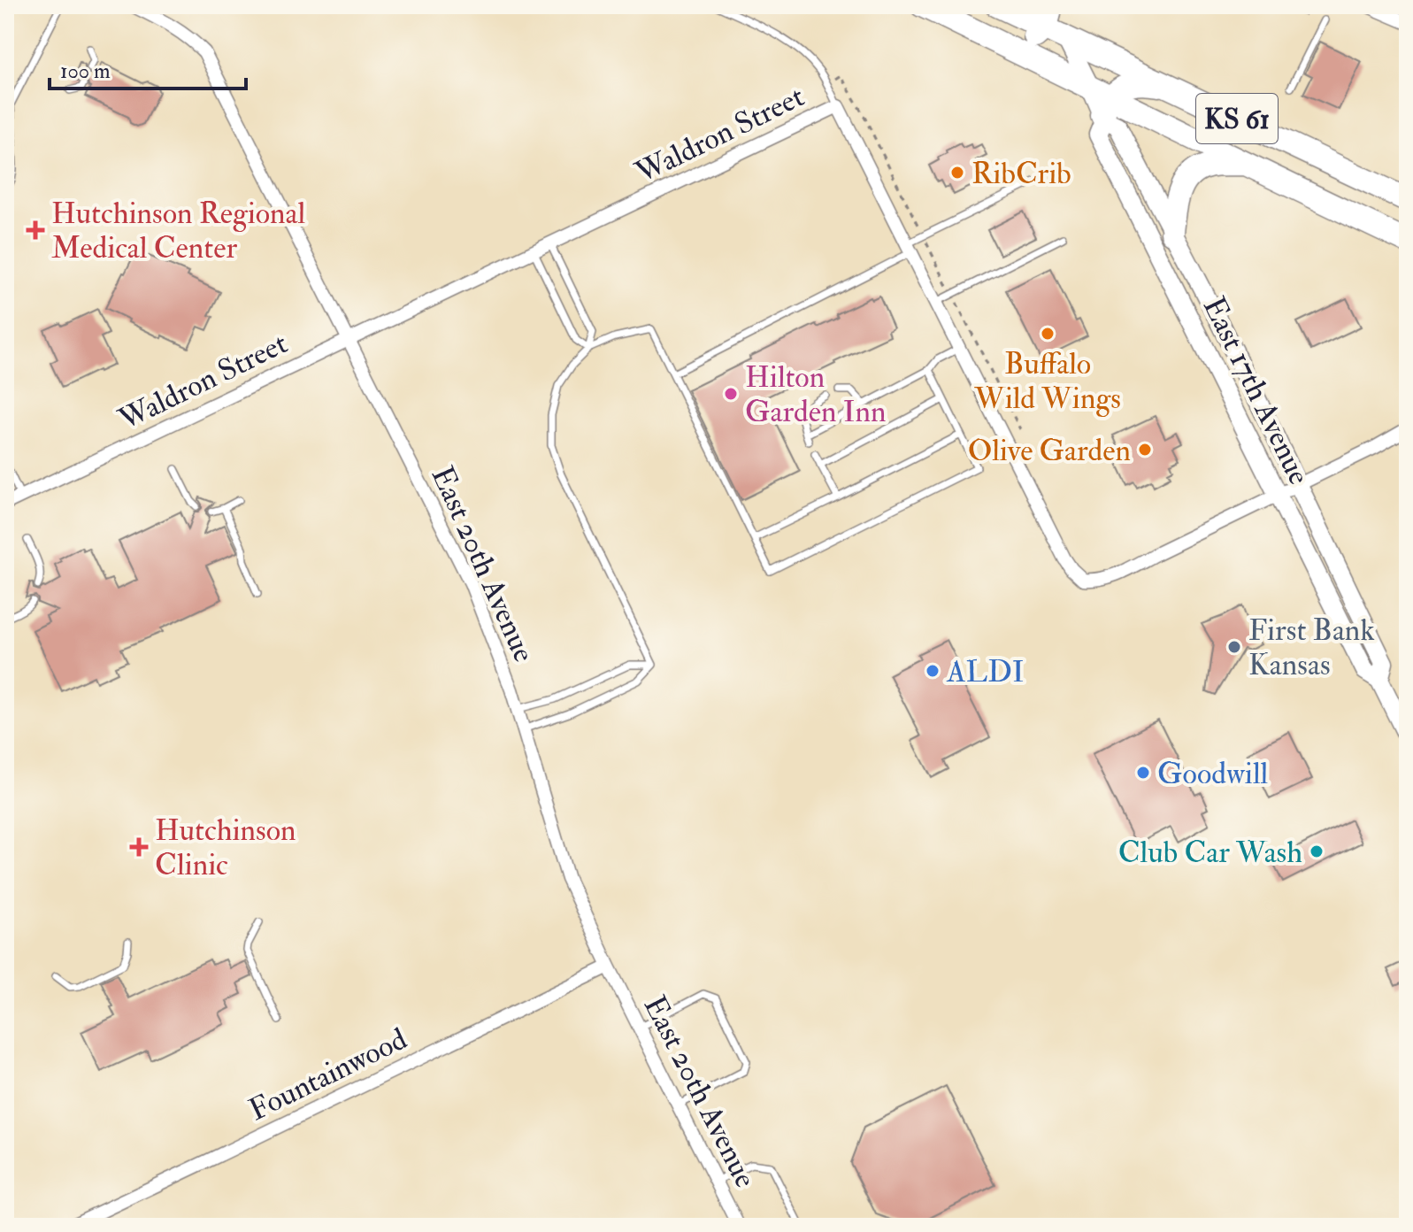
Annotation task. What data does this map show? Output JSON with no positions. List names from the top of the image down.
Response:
{
  "streets": {
    "highway": ["KS 61"],
    "street": [
      "Waldron Street",
      "East 17th Avenue",
      "East 20th Avenue",
      "Fountainwood"
    ]
  },
  "crossings": [
    ["KS 61", "East 17th Avenue"],
    ["Waldron Street", "East 17th Avenue"],
    ["Waldron Street", "East 20th Avenue"],
    ["East 20th Avenue", "Fountainwood"]
  ],
  "places": {
    "other": [
      "RibCrib",
      "Buffalo Wild Wings",
      "Hilton Garden Inn",
      "Olive Garden",
      "First Bank Kansas",
      "ALDI",
      "Goodwill",
      "Club Car Wash"
    ],
    "health": ["Hutchinson Regional Medical Center", "Hutchinson Clinic"]
  },
  "scale_bar": "100 m"
}
